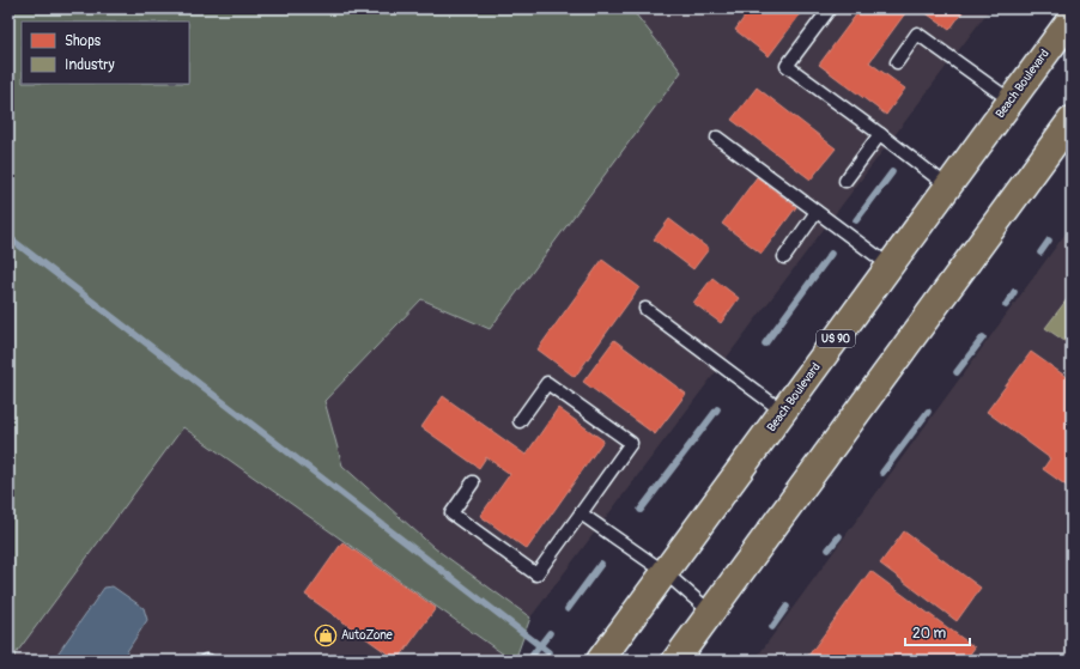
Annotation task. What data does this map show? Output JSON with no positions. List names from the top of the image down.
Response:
{
  "streets": {
    "highway": ["Beach Boulevard", "US 90"]
  },
  "places": {
    "shop": ["AutoZone"]
  },
  "legend": ["Shops", "Industry"],
  "scale_bar": "20 m"
}
